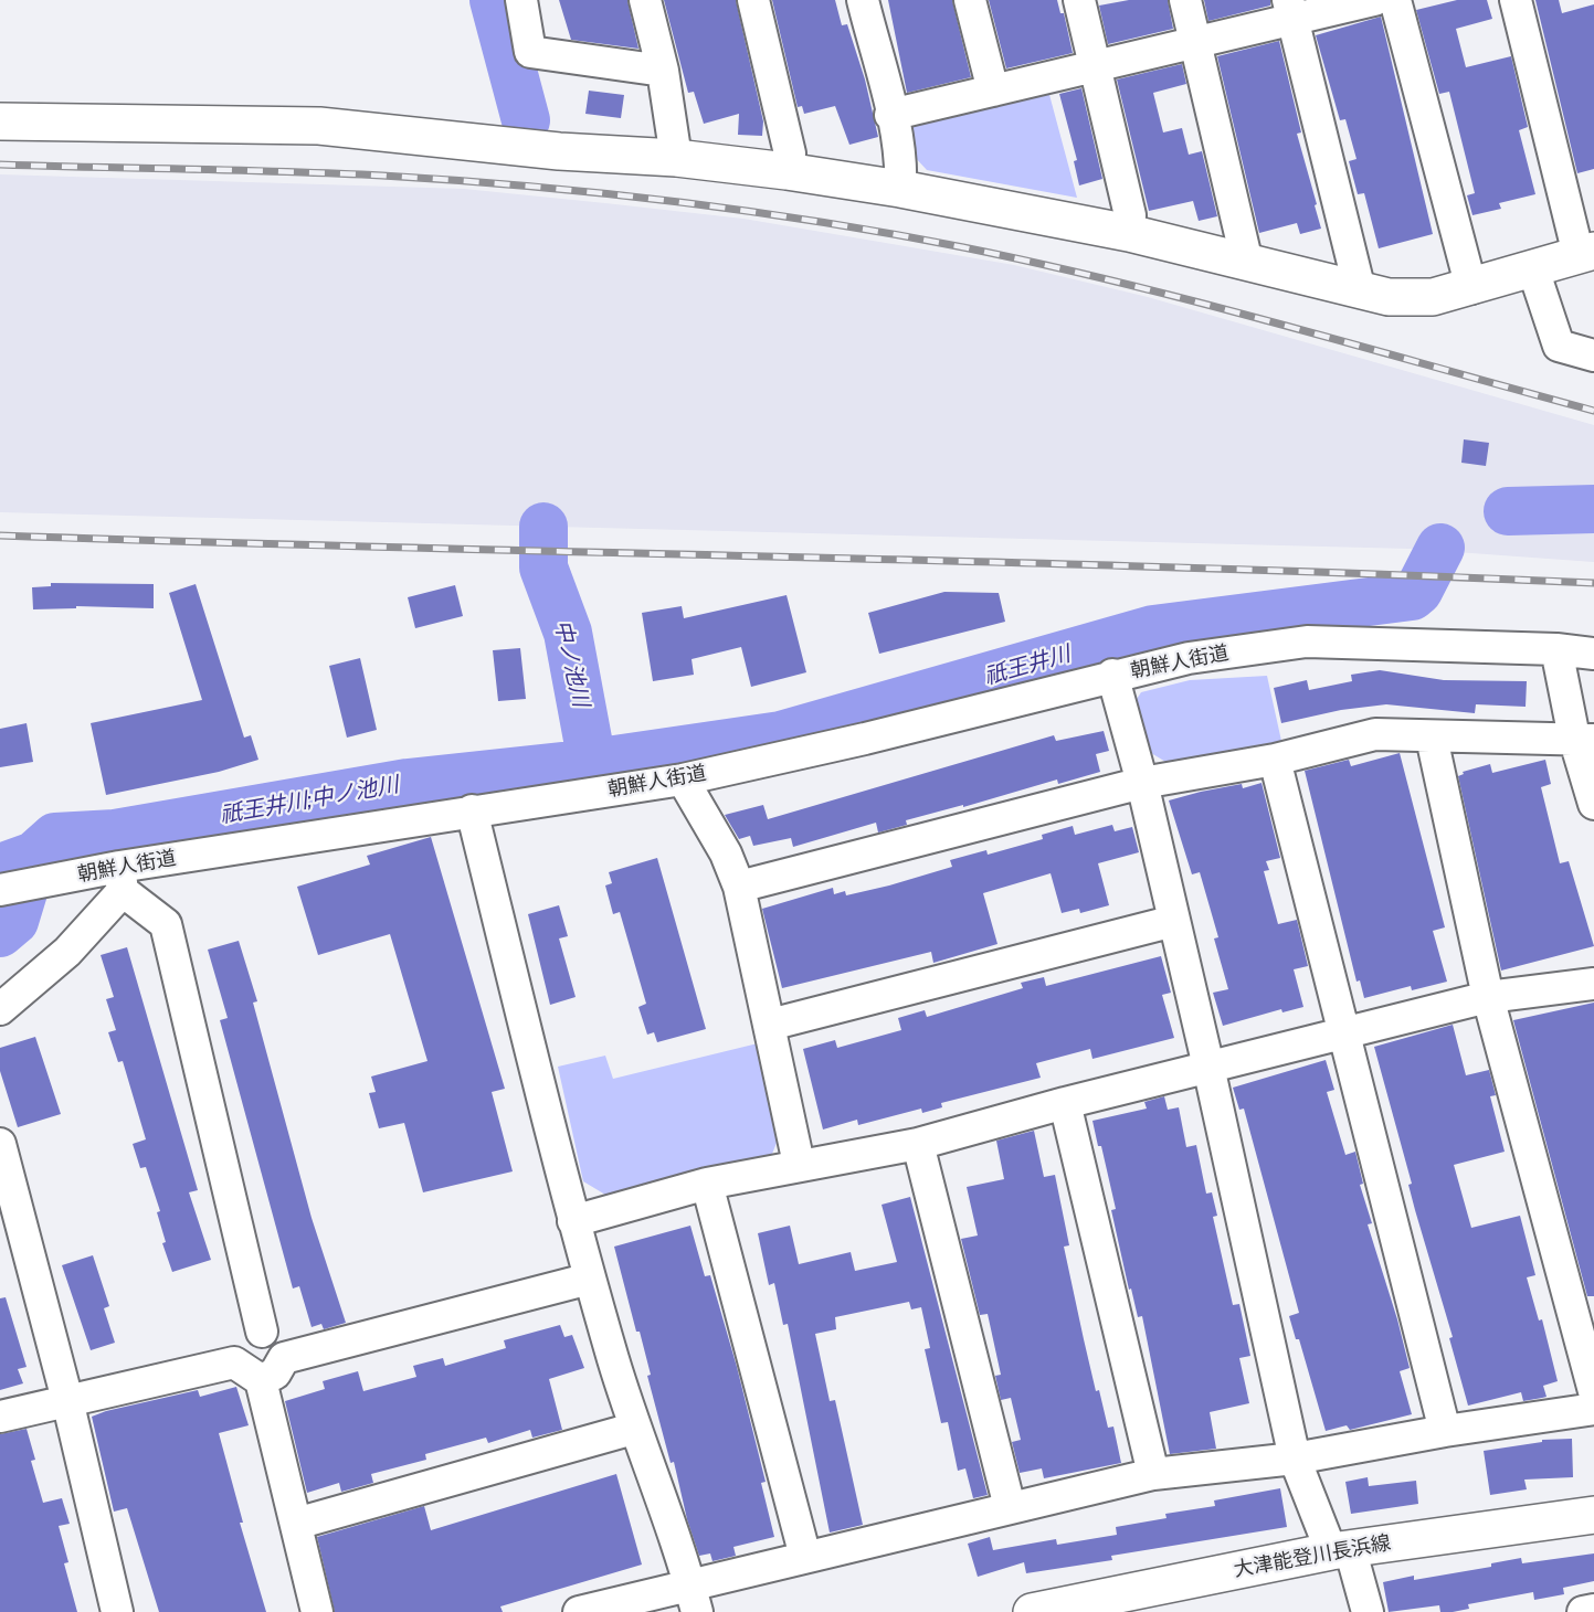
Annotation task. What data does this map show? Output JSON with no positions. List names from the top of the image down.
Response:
{
  "streets": {
    "street": ["朝鮮人街道", "大津能登川長浜線"]
  },
  "water": ["中ノ池川", "祇王井川", "祇王井川;中ノ池川"]
}
